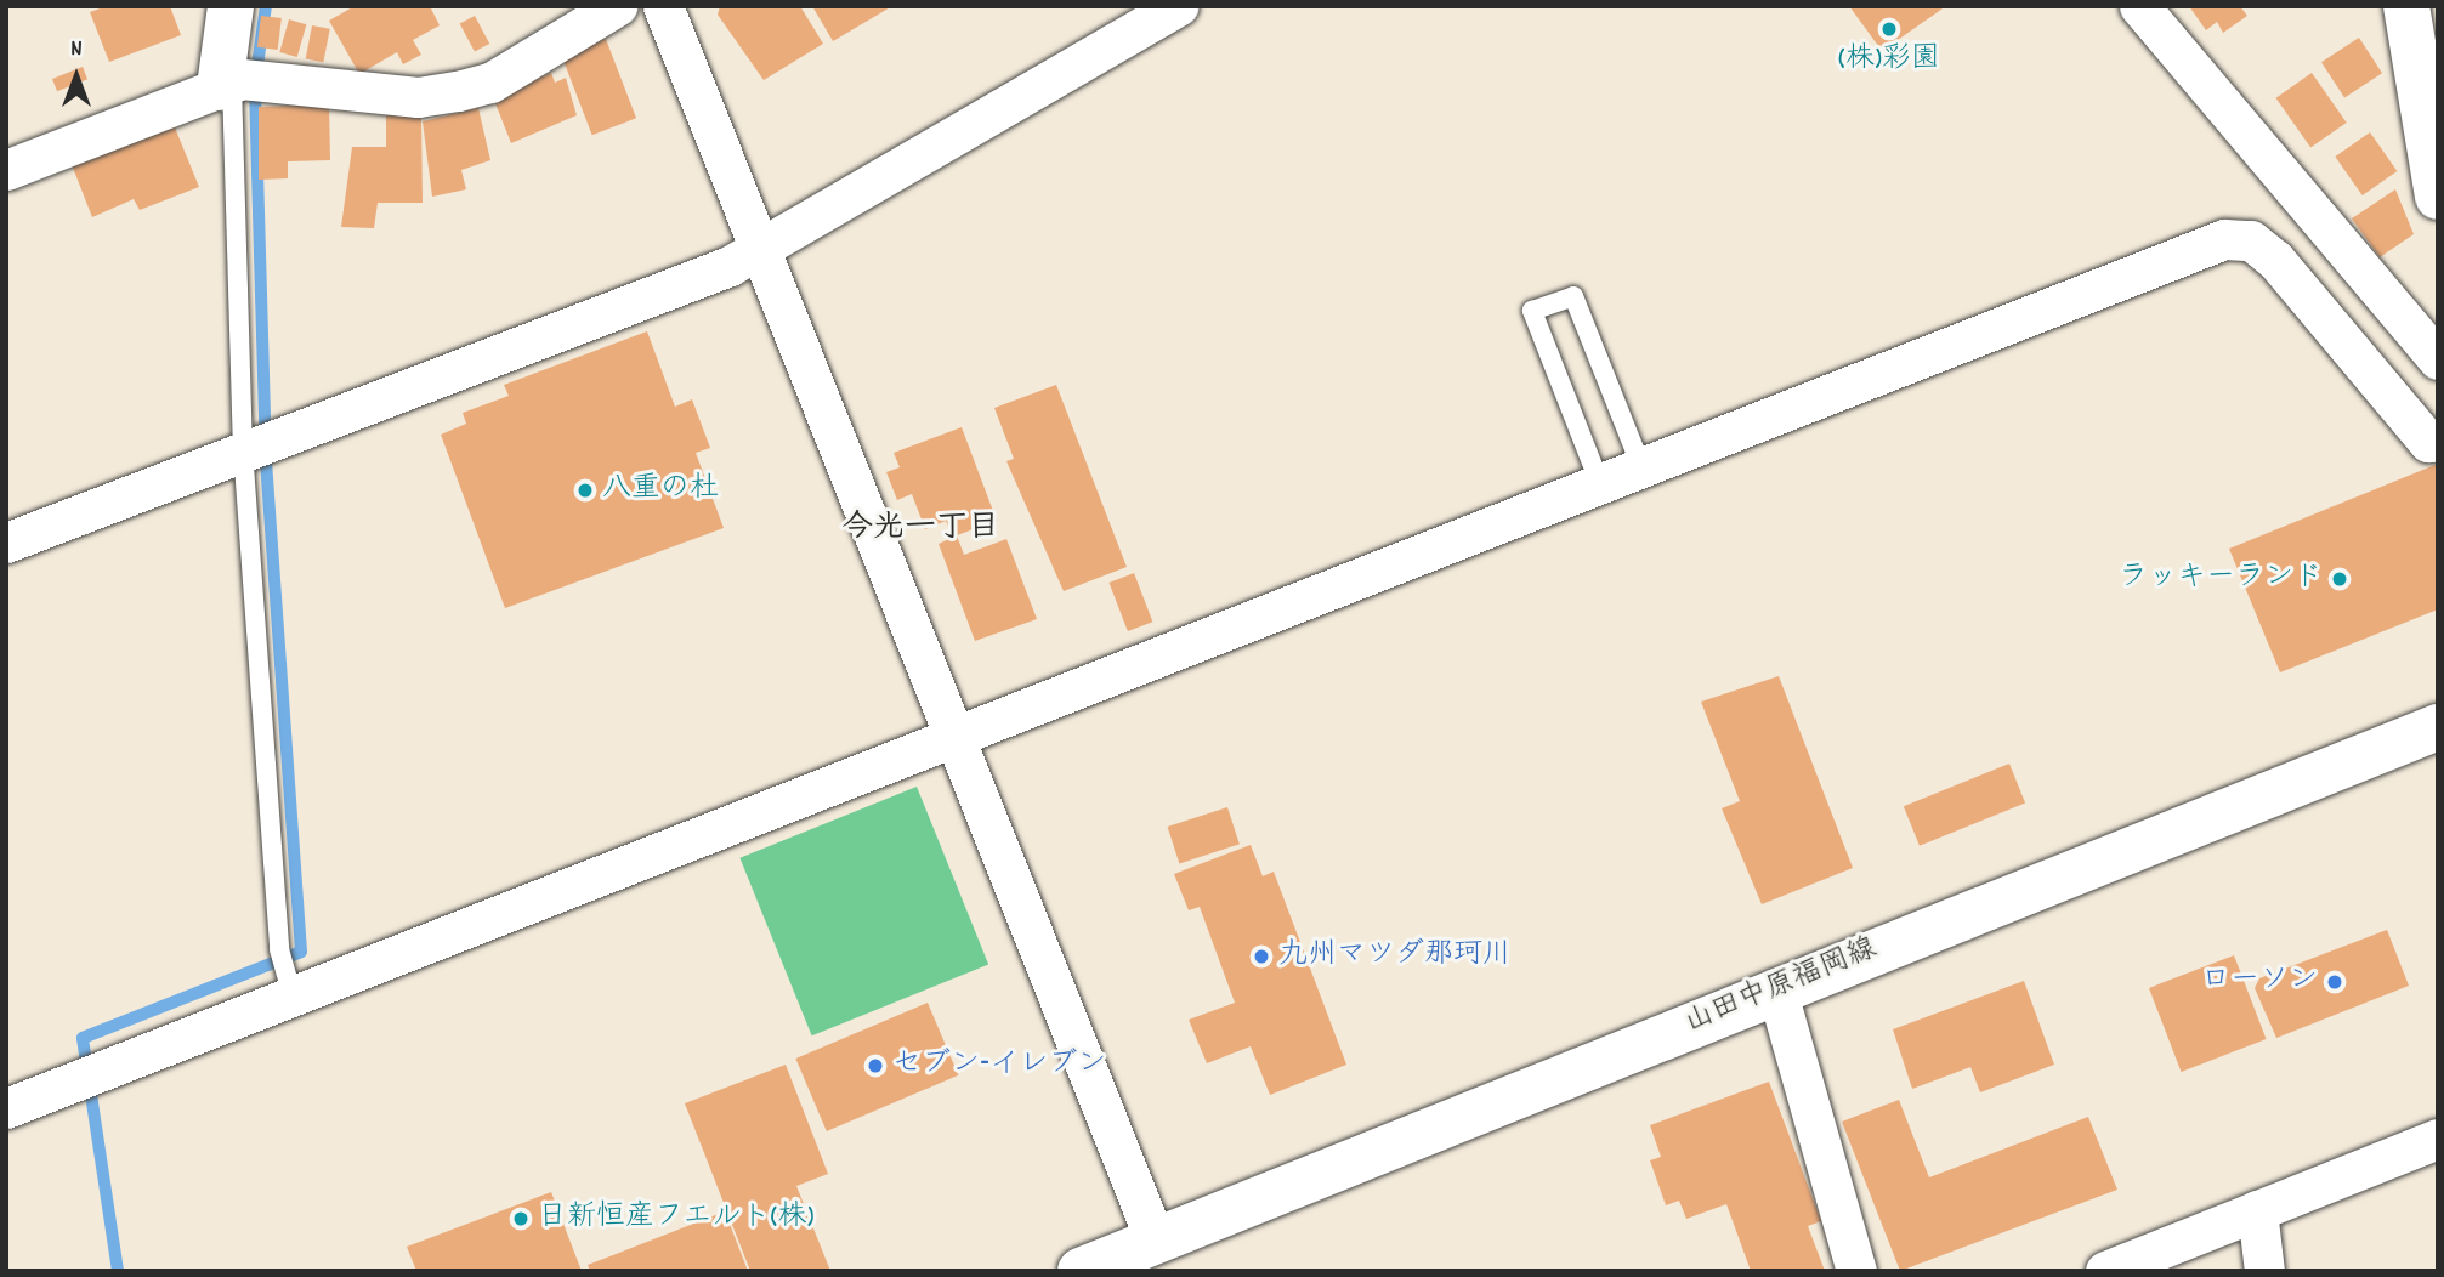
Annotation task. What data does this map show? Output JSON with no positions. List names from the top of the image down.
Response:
{
  "streets": {
    "main road": ["山田中原福岡線"]
  },
  "districts": ["今光一丁目"],
  "places": [
    "(株)彩園",
    "八重の杜",
    "ラッキーランド",
    "九州マツダ那珂川",
    "ローソン",
    "セブン-イレブン",
    "日新恒産フエルト(株)"
  ],
  "north": "top"
}
